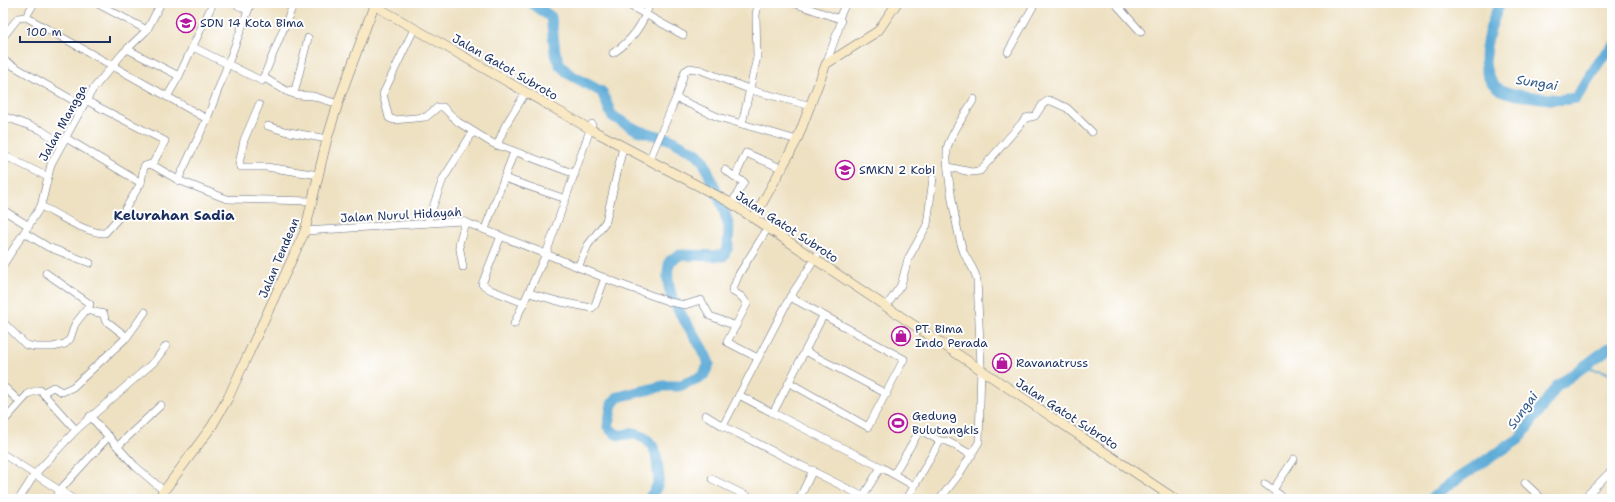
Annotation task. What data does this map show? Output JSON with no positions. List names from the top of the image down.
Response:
{
  "streets": {
    "street": [
      "Jalan Gatot Subroto",
      "Jalan Mangga",
      "Jalan Nurul Hidayah",
      "Jalan Tendean"
    ]
  },
  "crossings": [
    ["Jalan Gatot Subroto", "Jalan Tendean"],
    ["Jalan Nurul Hidayah", "Jalan Tendean"]
  ],
  "districts": ["Kelurahan Sadia"],
  "water": ["Sungai"],
  "places": {
    "school or university": ["SDN 14 Kota Bima", "SMKN 2 Kobi"],
    "shop": ["PT. Bima Indo Perada", "Ravanatruss"],
    "sports": ["Gedung Bulutangkis"]
  },
  "scale_bar": "100 m"
}
